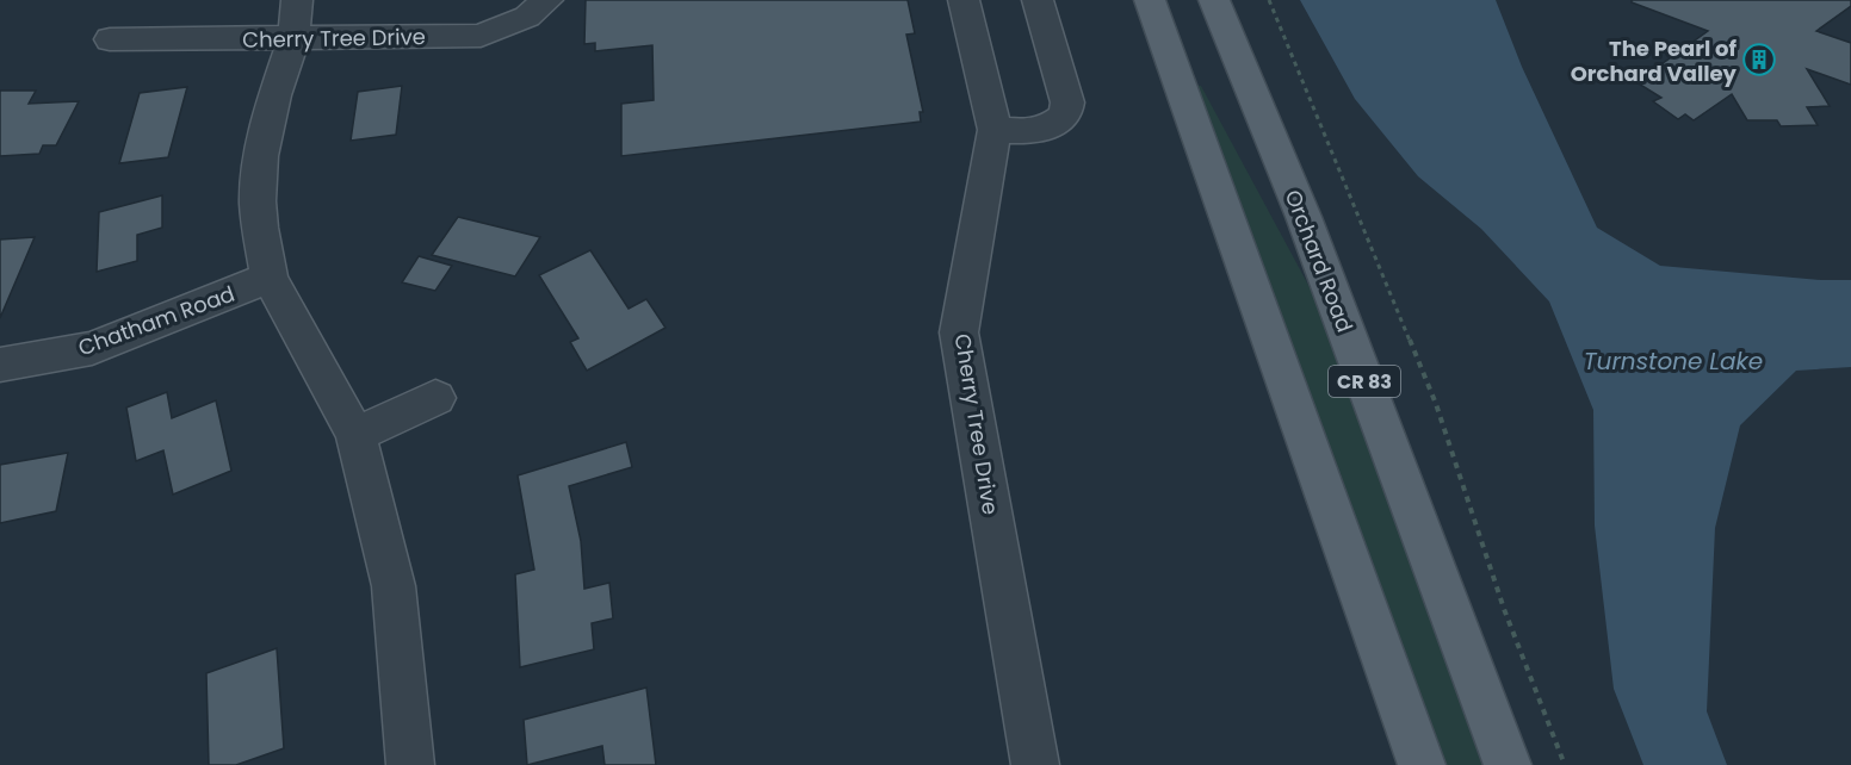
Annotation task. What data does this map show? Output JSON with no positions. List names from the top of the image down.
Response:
{
  "streets": {
    "main road": ["Orchard Road", "CR 83"],
    "street": ["Cherry Tree Drive", "Chatham Road"]
  },
  "water": ["Turnstone Lake"],
  "places": {
    "building": ["The Pearl of Orchard Valley"]
  }
}
